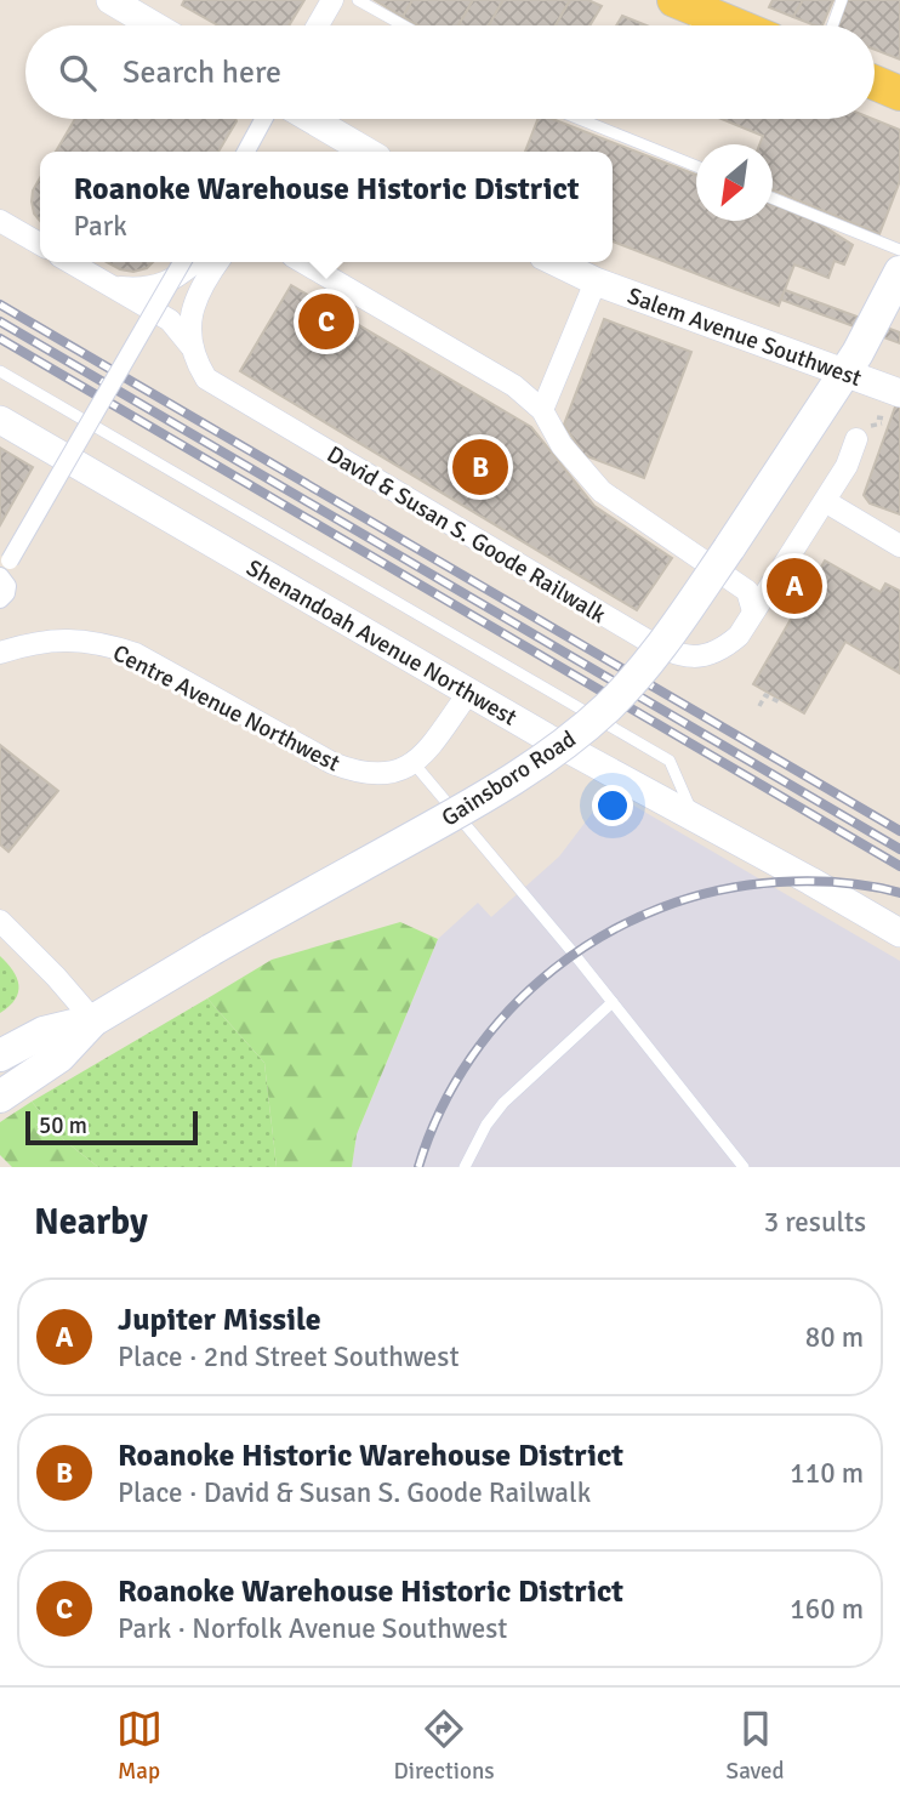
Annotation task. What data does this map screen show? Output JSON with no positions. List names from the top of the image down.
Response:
{
  "streets": {
    "main road": ["Gainsboro Road"],
    "street": [
      "Salem Avenue Southwest",
      "David & Susan S. Goode Railwalk",
      "Shenandoah Avenue Northwest",
      "Centre Avenue Northwest"
    ]
  },
  "crossings": [
    ["Salem Avenue Southwest", "Gainsboro Road"]
  ],
  "scale_bar": "50 m",
  "north": "bottom left",
  "page": {
    "search": "Search here",
    "popup": ["Roanoke Warehouse Historic District", "Park"],
    "pins": ["C", "B", "A"],
    "scale": "50 m",
    "heading": ["Nearby", "3 results"],
    "list": [
      {
        "mark": "A",
        "name": "Jupiter Missile",
        "note": "Place · 2nd Street Southwest",
        "value": "80 m"
      },
      {
        "mark": "B",
        "name": "Roanoke Historic Warehouse District",
        "note": "Place · David & Susan S. Goode Railwalk",
        "value": "110 m"
      },
      {
        "mark": "C",
        "name": "Roanoke Warehouse Historic District",
        "note": "Park · Norfolk Avenue Southwest",
        "value": "160 m"
      }
    ],
    "nav": ["Map", "Directions", "Saved"]
  }
}
